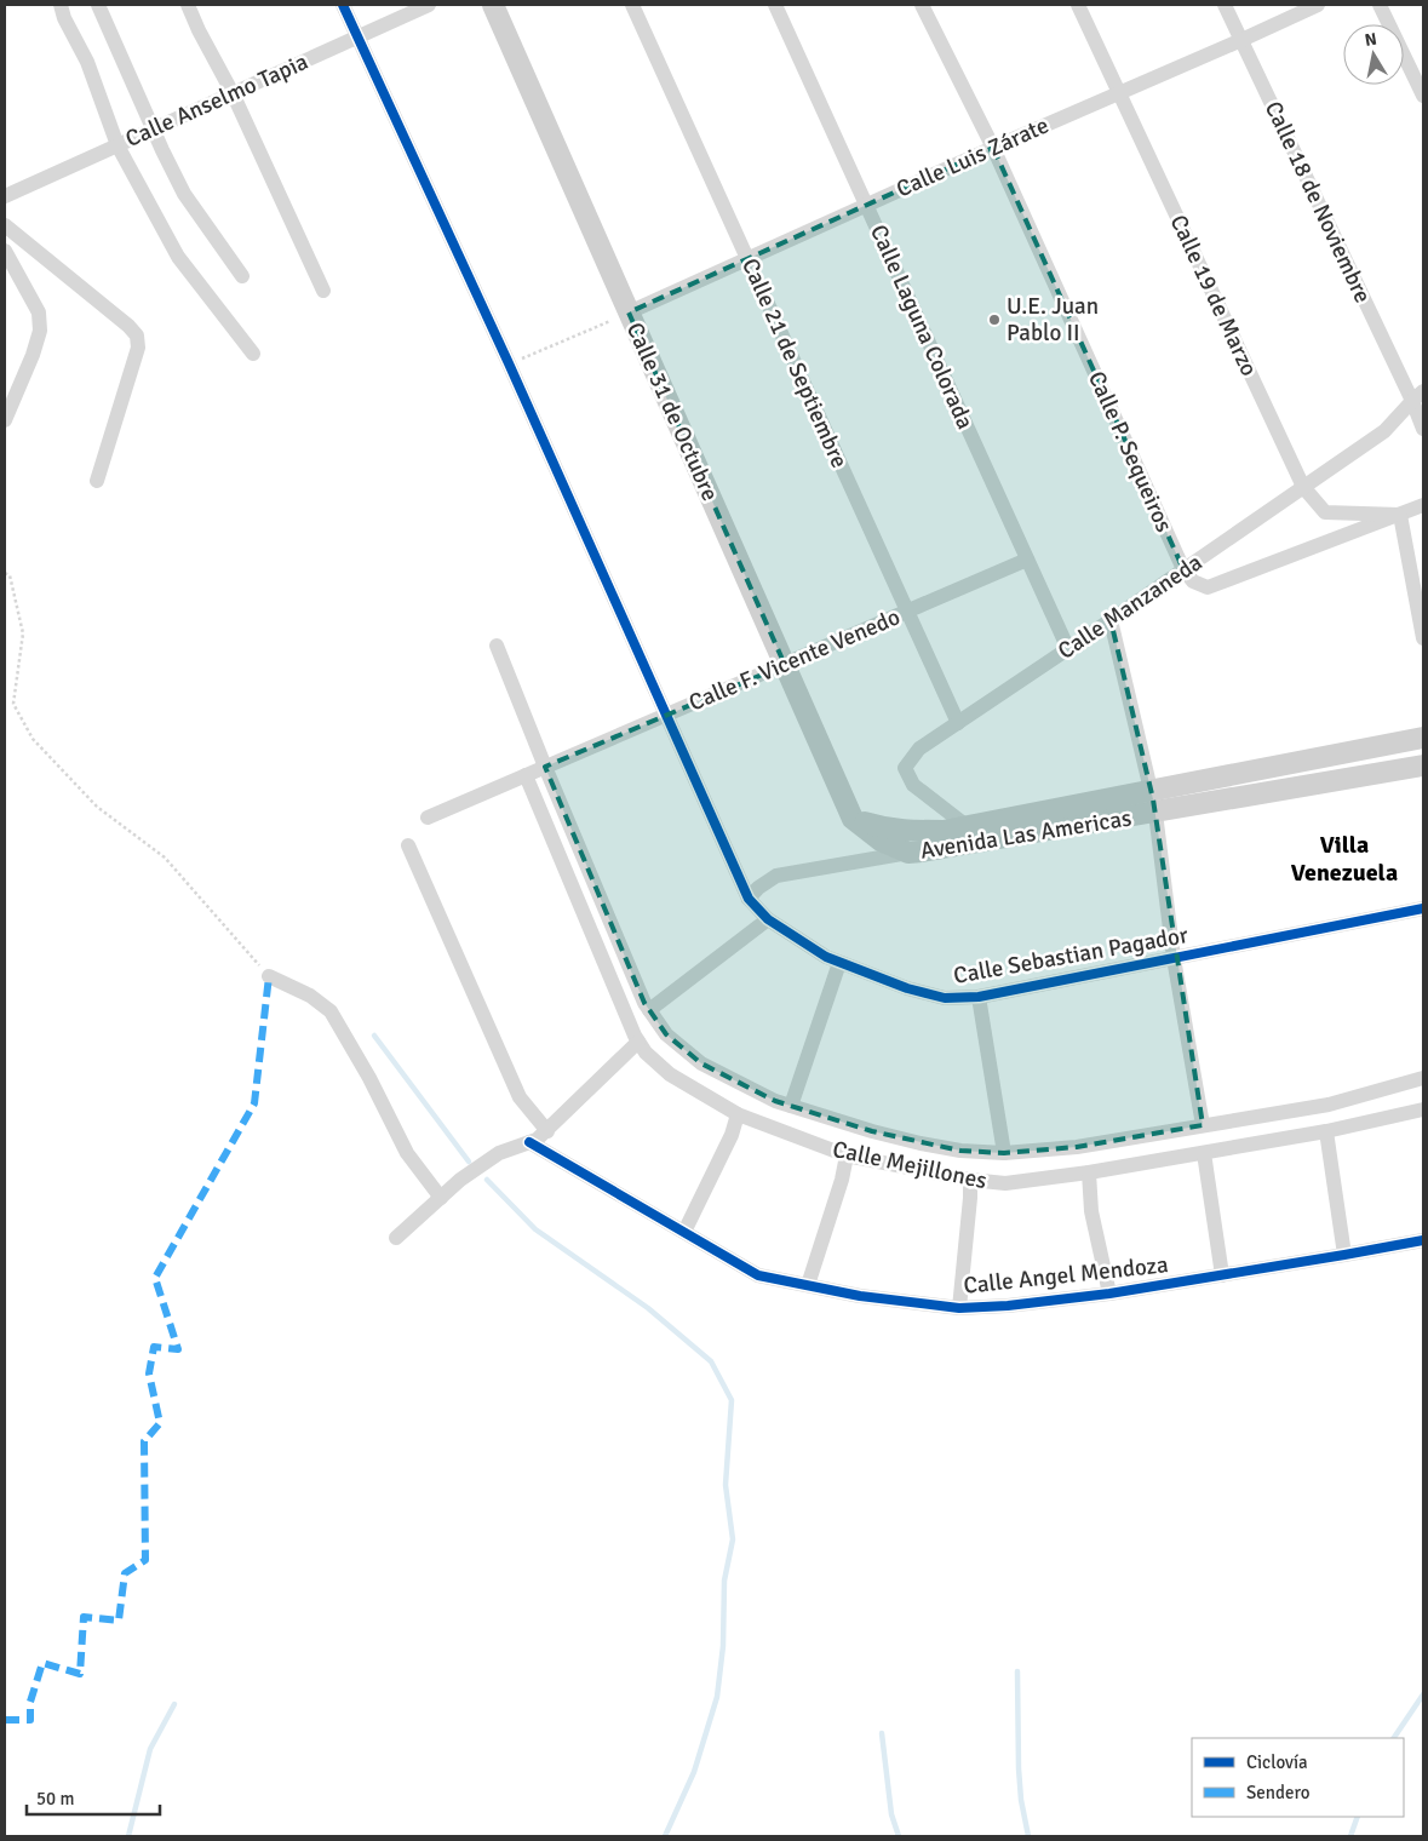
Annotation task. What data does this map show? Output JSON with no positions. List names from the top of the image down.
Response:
{
  "streets": {
    "main road": ["Calle 31 de Octubre", "Avenida Las Americas"],
    "street": [
      "Calle Anselmo Tapia",
      "Calle Luis Zárate",
      "Calle 18 de Noviembre",
      "Calle 19 de Marzo",
      "Calle Laguna Colorada",
      "Calle 21 de Septiembre",
      "Calle P. Sequeiros",
      "Calle Manzaneda",
      "Calle F. Vicente Venedo",
      "Calle Sebastian Pagador",
      "Calle Mejillones",
      "Calle Angel Mendoza"
    ]
  },
  "crossings": [
    ["Calle Anselmo Tapia", "Calle Sebastian Pagador"],
    ["Calle Luis Zárate", "Calle 18 de Noviembre"],
    ["Calle Luis Zárate", "Calle 19 de Marzo"],
    ["Calle Luis Zárate", "Calle Laguna Colorada"],
    ["Calle Luis Zárate", "Calle 21 de Septiembre"],
    ["Calle Luis Zárate", "Calle 31 de Octubre"],
    ["Calle Luis Zárate", "Calle P. Sequeiros"],
    ["Calle 18 de Noviembre", "Calle Manzaneda"],
    ["Calle 19 de Marzo", "Calle Manzaneda"],
    ["Calle Laguna Colorada", "Calle Manzaneda"],
    ["Calle Laguna Colorada", "Calle F. Vicente Venedo"],
    ["Calle 21 de Septiembre", "Calle Manzaneda"],
    ["Calle 21 de Septiembre", "Calle F. Vicente Venedo"],
    ["Calle 31 de Octubre", "Calle F. Vicente Venedo"],
    ["Calle 31 de Octubre", "Avenida Las Americas"],
    ["Calle P. Sequeiros", "Calle Manzaneda"],
    ["Calle Manzaneda", "Avenida Las Americas"],
    ["Calle F. Vicente Venedo", "Calle Sebastian Pagador"],
    ["Calle F. Vicente Venedo", "Calle Mejillones"]
  ],
  "districts": ["Villa Venezuela"],
  "places": ["U.E. Juan Pablo II"],
  "legend": ["Ciclovía", "Sendero"],
  "scale_bar": "50 m",
  "north": "top"
}
